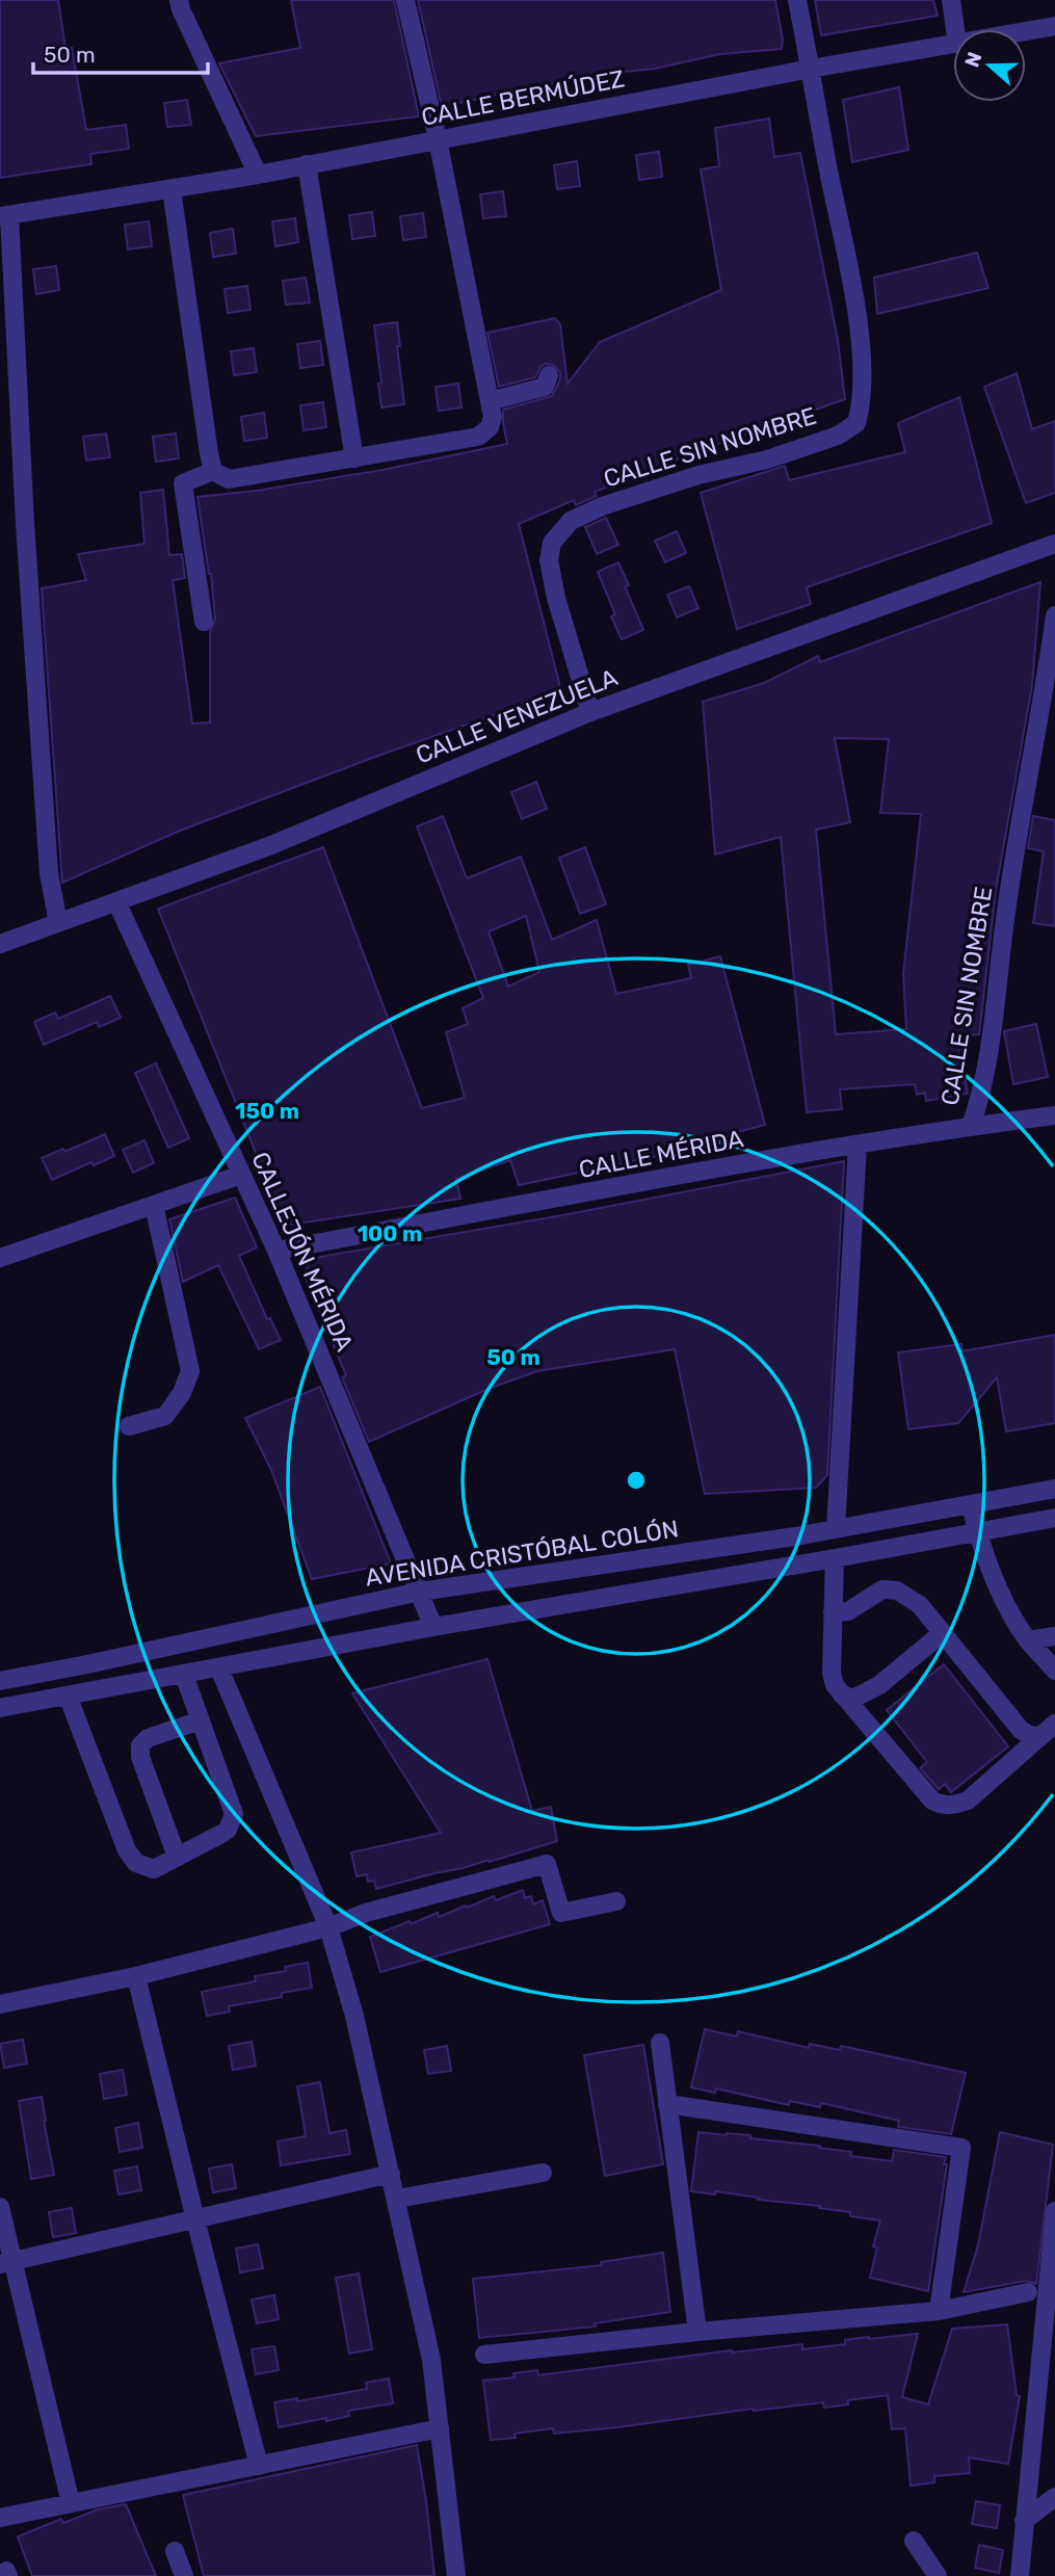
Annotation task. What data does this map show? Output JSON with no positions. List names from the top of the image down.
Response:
{
  "streets": {
    "street": [
      "CALLE BERMÚDEZ",
      "CALLE SIN NOMBRE",
      "CALLE VENEZUELA",
      "CALLE MÉRIDA",
      "CALLEJÓN MÉRIDA",
      "AVENIDA CRISTÓBAL COLÓN"
    ]
  },
  "crossings": [
    ["CALLE BERMÚDEZ", "CALLE SIN NOMBRE"],
    ["CALLE SIN NOMBRE", "CALLE VENEZUELA"],
    ["CALLE SIN NOMBRE", "CALLE MÉRIDA"],
    ["CALLE VENEZUELA", "CALLEJÓN MÉRIDA"],
    ["CALLE MÉRIDA", "CALLEJÓN MÉRIDA"],
    ["CALLEJÓN MÉRIDA", "AVENIDA CRISTÓBAL COLÓN"]
  ],
  "scale_bar": "50 m",
  "north": "left",
  "rings": ["150 m", "100 m", "50 m"]
}
